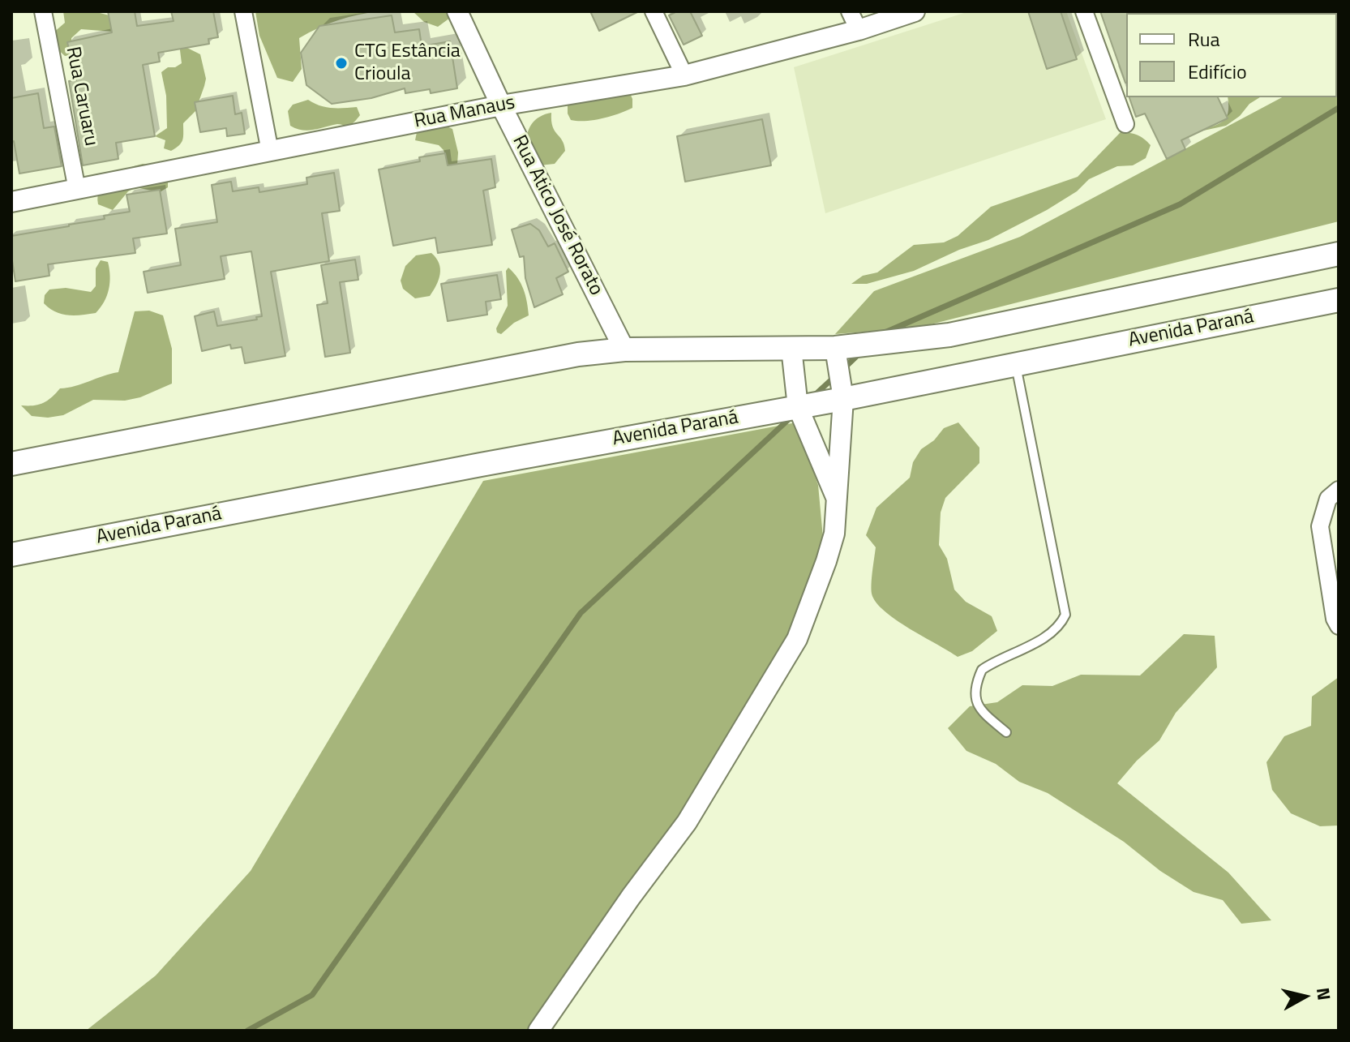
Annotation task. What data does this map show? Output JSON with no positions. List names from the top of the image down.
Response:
{
  "streets": {
    "main road": ["Avenida Paraná"],
    "street": ["Rua Caruaru", "Rua Manaus", "Rua Atico José Rorato"]
  },
  "crossings": [
    ["Rua Caruaru", "Rua Manaus"],
    ["Rua Manaus", "Rua Atico José Rorato"]
  ],
  "places": ["CTG Estância Crioula"],
  "legend": ["Rua", "Edifício"],
  "north": "right"
}
